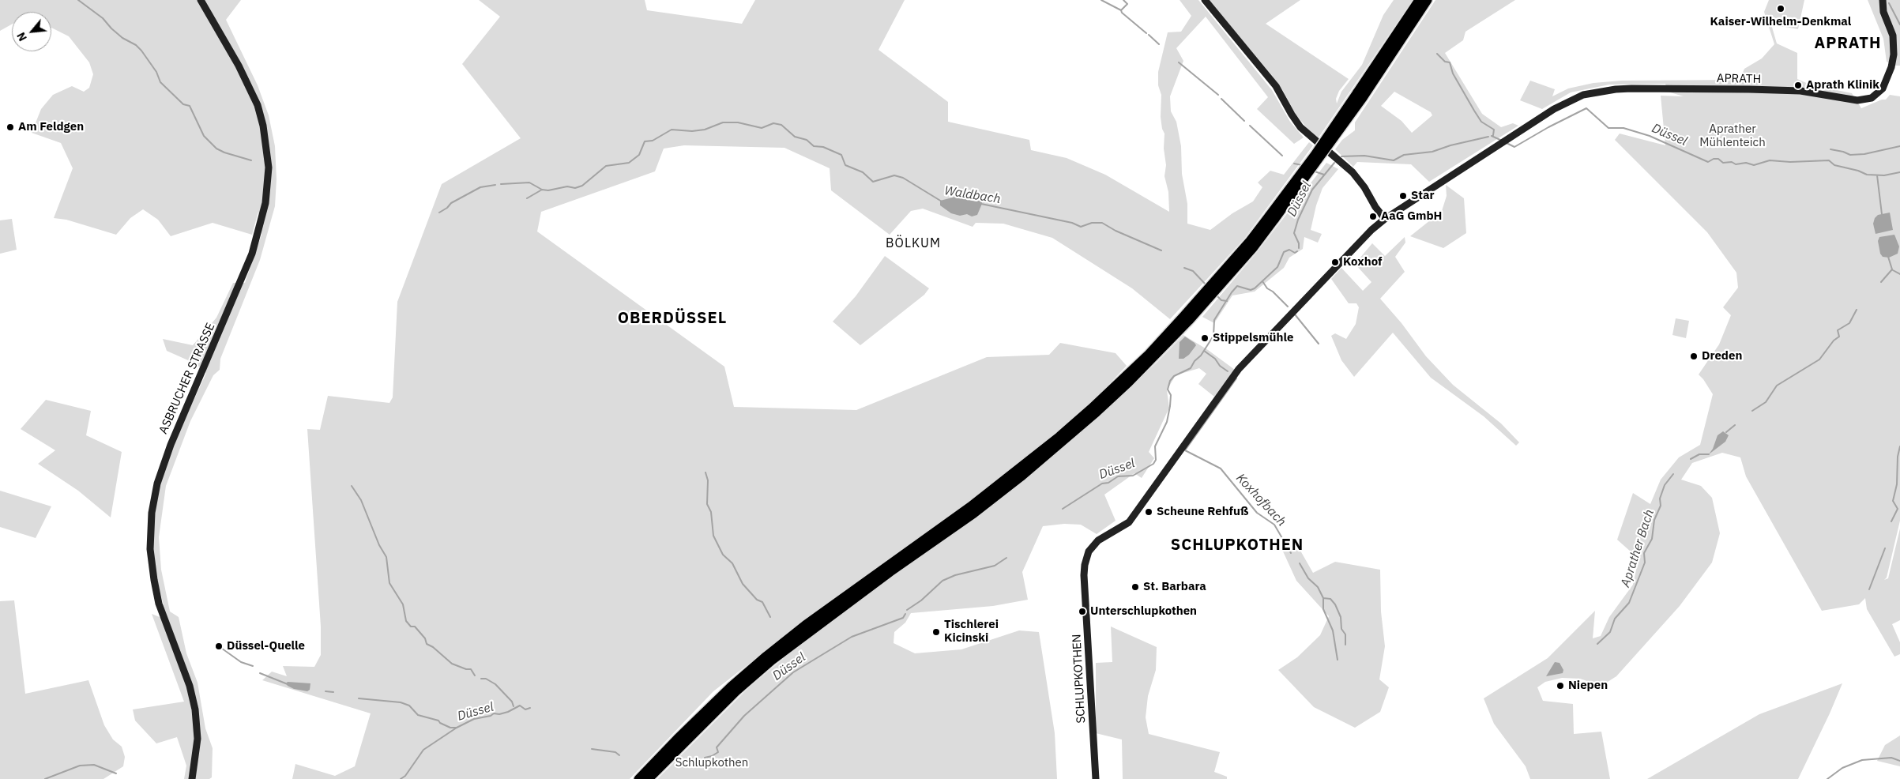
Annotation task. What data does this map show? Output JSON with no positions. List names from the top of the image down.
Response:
{
  "streets": {
    "main road": ["APRATH", "ASBRUCHER STRASSE", "SCHLUPKOTHEN"]
  },
  "crossings": [
    ["APRATH", "SCHLUPKOTHEN"]
  ],
  "districts": [
    "APRATH",
    "BÖLKUM",
    "OBERDÜSSEL",
    "SCHLUPKOTHEN"
  ],
  "water": [
    "Düssel",
    "Waldbach",
    "Koxhofbach",
    "Aprather Bach"
  ],
  "parks": ["Aprather Mühlenteich", "Schlupkothen"],
  "places": [
    "Kaiser-Wilhelm-Denkmal",
    "Aprath Klinik",
    "Am Feldgen",
    "Star",
    "AaG GmbH",
    "Koxhof",
    "Stippelsmühle",
    "Dreden",
    "Scheune Rehfuß",
    "St. Barbara",
    "Unterschlupkothen",
    "Tischlerei Kicinski",
    "Düssel-Quelle",
    "Niepen"
  ],
  "north": "bottom left"
}
